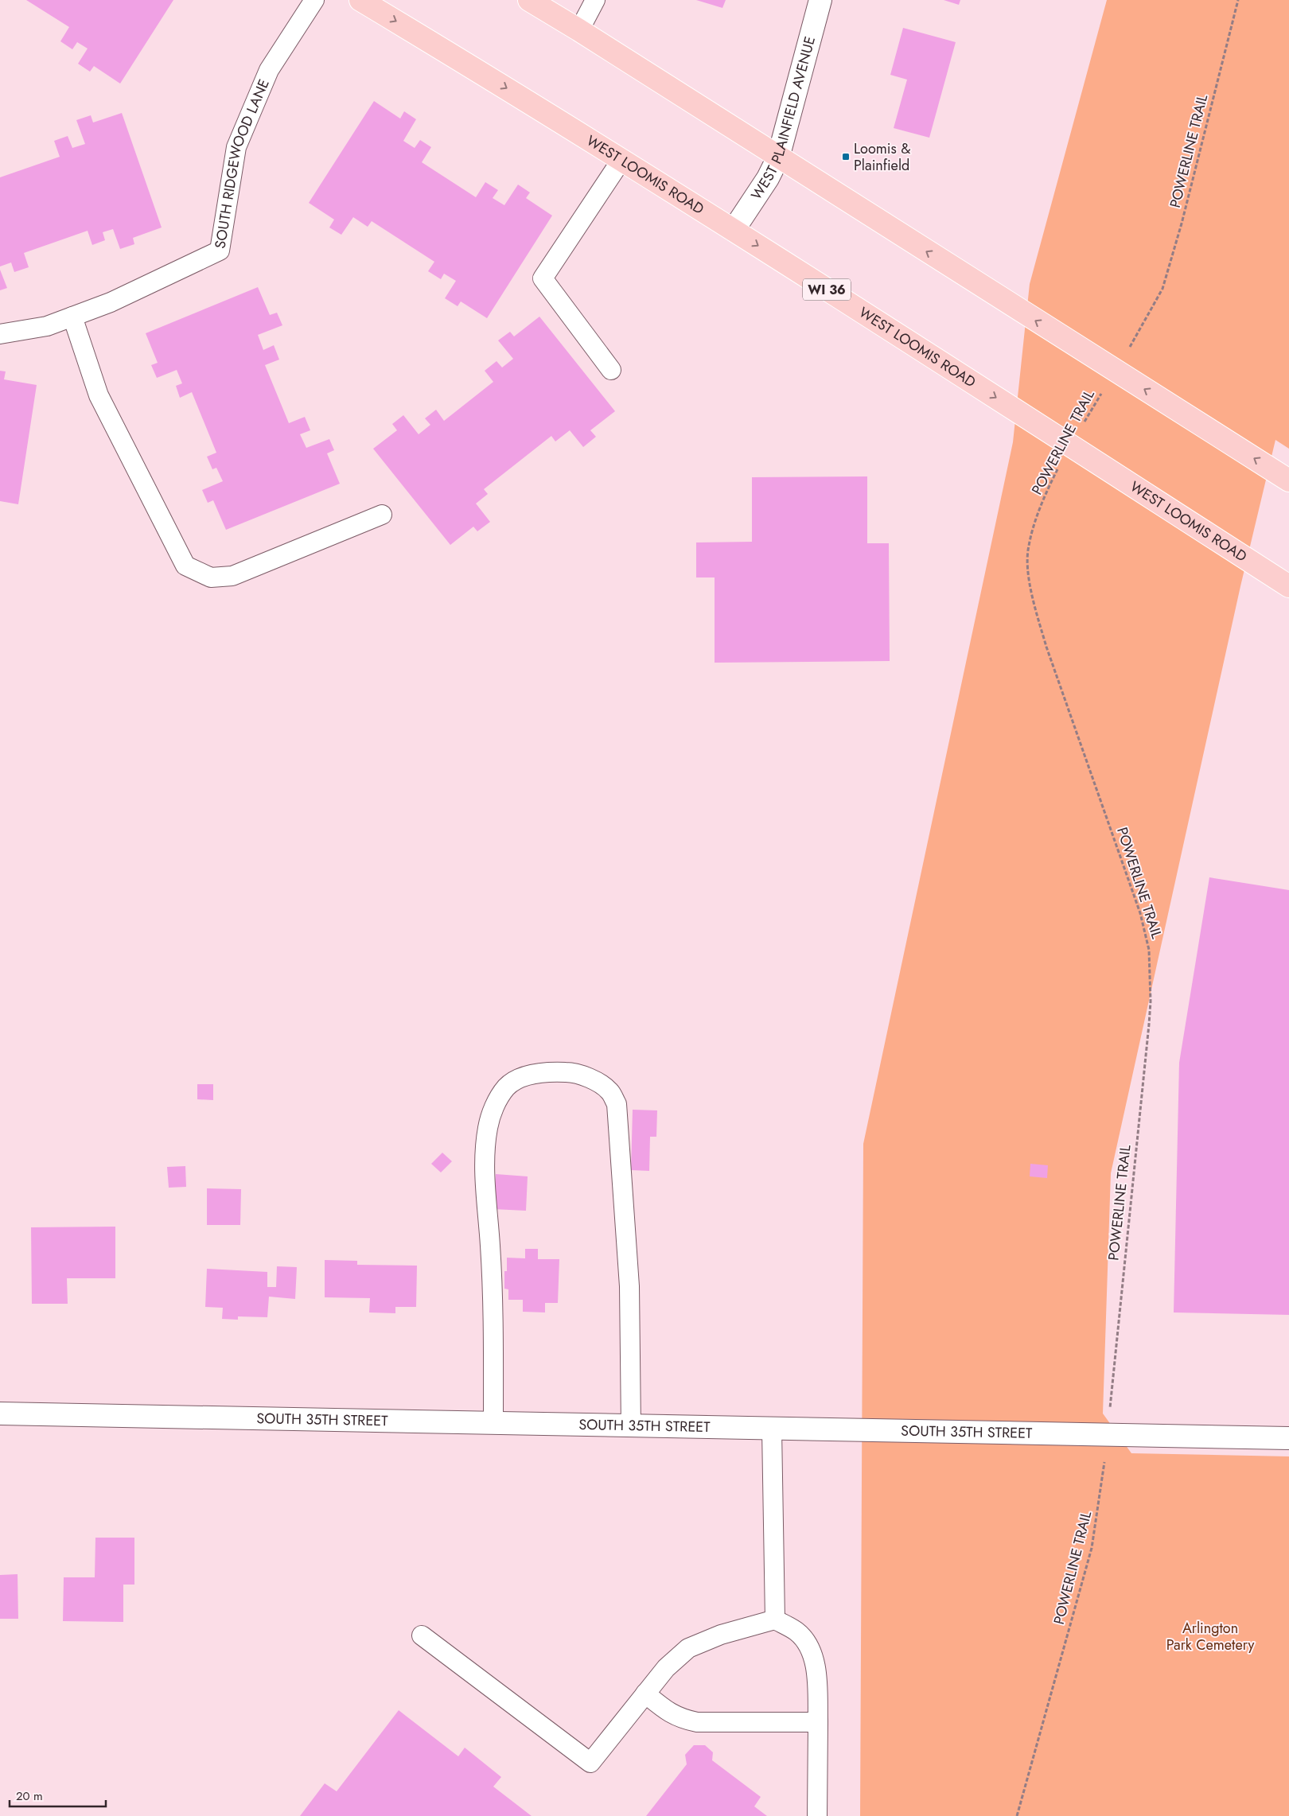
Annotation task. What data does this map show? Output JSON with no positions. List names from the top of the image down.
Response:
{
  "streets": {
    "main road": ["WEST LOOMIS ROAD", "WI 36"],
    "street": ["WEST PLAINFIELD AVENUE", "SOUTH 35TH STREET"],
    "lane": ["SOUTH RIDGEWOOD LANE"],
    "path": ["POWERLINE TRAIL"]
  },
  "crossings": [
    ["WEST PLAINFIELD AVENUE", "WEST LOOMIS ROAD"],
    ["POWERLINE TRAIL", "WEST LOOMIS ROAD"],
    ["POWERLINE TRAIL", "SOUTH 35TH STREET"]
  ],
  "parks": ["Arlington Park Cemetery"],
  "places": {
    "transit": ["Loomis & Plainfield"]
  },
  "scale_bar": "20 m"
}
